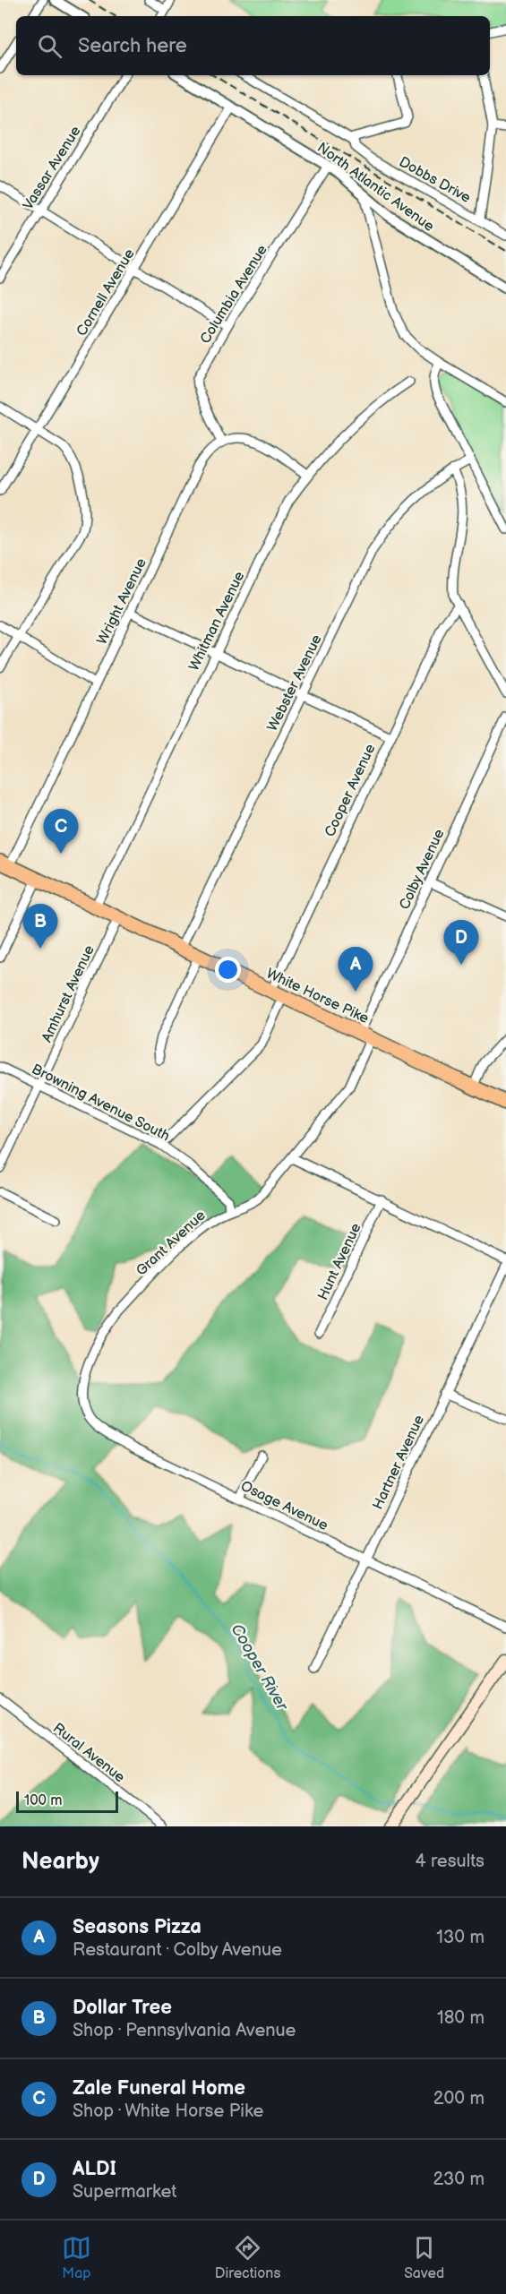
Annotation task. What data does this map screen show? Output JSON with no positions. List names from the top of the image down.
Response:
{
  "streets": {
    "highway": ["White Horse Pike"],
    "street": [
      "Vassar Avenue",
      "Dobbs Drive",
      "North Atlantic Avenue",
      "Cornell Avenue",
      "Columbia Avenue",
      "Wright Avenue",
      "Whitman Avenue",
      "Webster Avenue",
      "Cooper Avenue",
      "Colby Avenue",
      "Amhurst Avenue",
      "Browning Avenue South",
      "Grant Avenue",
      "Hunt Avenue",
      "Hartner Avenue",
      "Osage Avenue",
      "Rural Avenue"
    ]
  },
  "crossings": [
    ["North Atlantic Avenue", "Cornell Avenue"],
    ["North Atlantic Avenue", "Columbia Avenue"],
    ["Columbia Avenue", "Wright Avenue"],
    ["Wright Avenue", "White Horse Pike"],
    ["Whitman Avenue", "White Horse Pike"],
    ["Webster Avenue", "White Horse Pike"],
    ["Cooper Avenue", "White Horse Pike"],
    ["Cooper Avenue", "Browning Avenue South"],
    ["Colby Avenue", "White Horse Pike"],
    ["Colby Avenue", "Grant Avenue"],
    ["Amhurst Avenue", "White Horse Pike"],
    ["Amhurst Avenue", "Browning Avenue South"],
    ["White Horse Pike", "Grant Avenue"],
    ["Browning Avenue South", "Grant Avenue"],
    ["Grant Avenue", "Osage Avenue"],
    ["Hartner Avenue", "Osage Avenue"]
  ],
  "water": ["Cooper River"],
  "scale_bar": "100 m",
  "page": {
    "search": "Search here",
    "pins": [
      "C",
      "B",
      "D",
      "A"
    ],
    "scale": "100 m",
    "heading": ["Nearby", "4 results"],
    "list": [
      {
        "mark": "A",
        "name": "Seasons Pizza",
        "note": "Restaurant · Colby Avenue",
        "value": "130 m"
      },
      {
        "mark": "B",
        "name": "Dollar Tree",
        "note": "Shop · Pennsylvania Avenue",
        "value": "180 m"
      },
      {
        "mark": "C",
        "name": "Zale Funeral Home",
        "note": "Shop · White Horse Pike",
        "value": "200 m"
      },
      {
        "mark": "D",
        "name": "ALDI",
        "note": "Supermarket",
        "value": "230 m"
      }
    ],
    "nav": ["Map", "Directions", "Saved"]
  }
}
